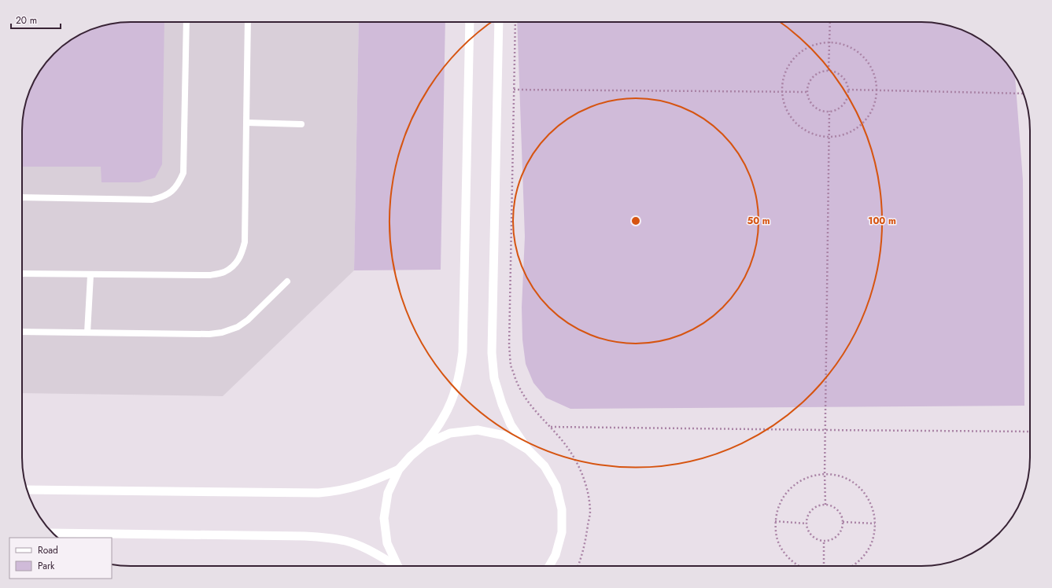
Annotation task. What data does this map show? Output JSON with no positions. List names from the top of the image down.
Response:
{
  "legend": ["Road", "Park"],
  "scale_bar": "20 m",
  "rings": ["50 m", "100 m"]
}
